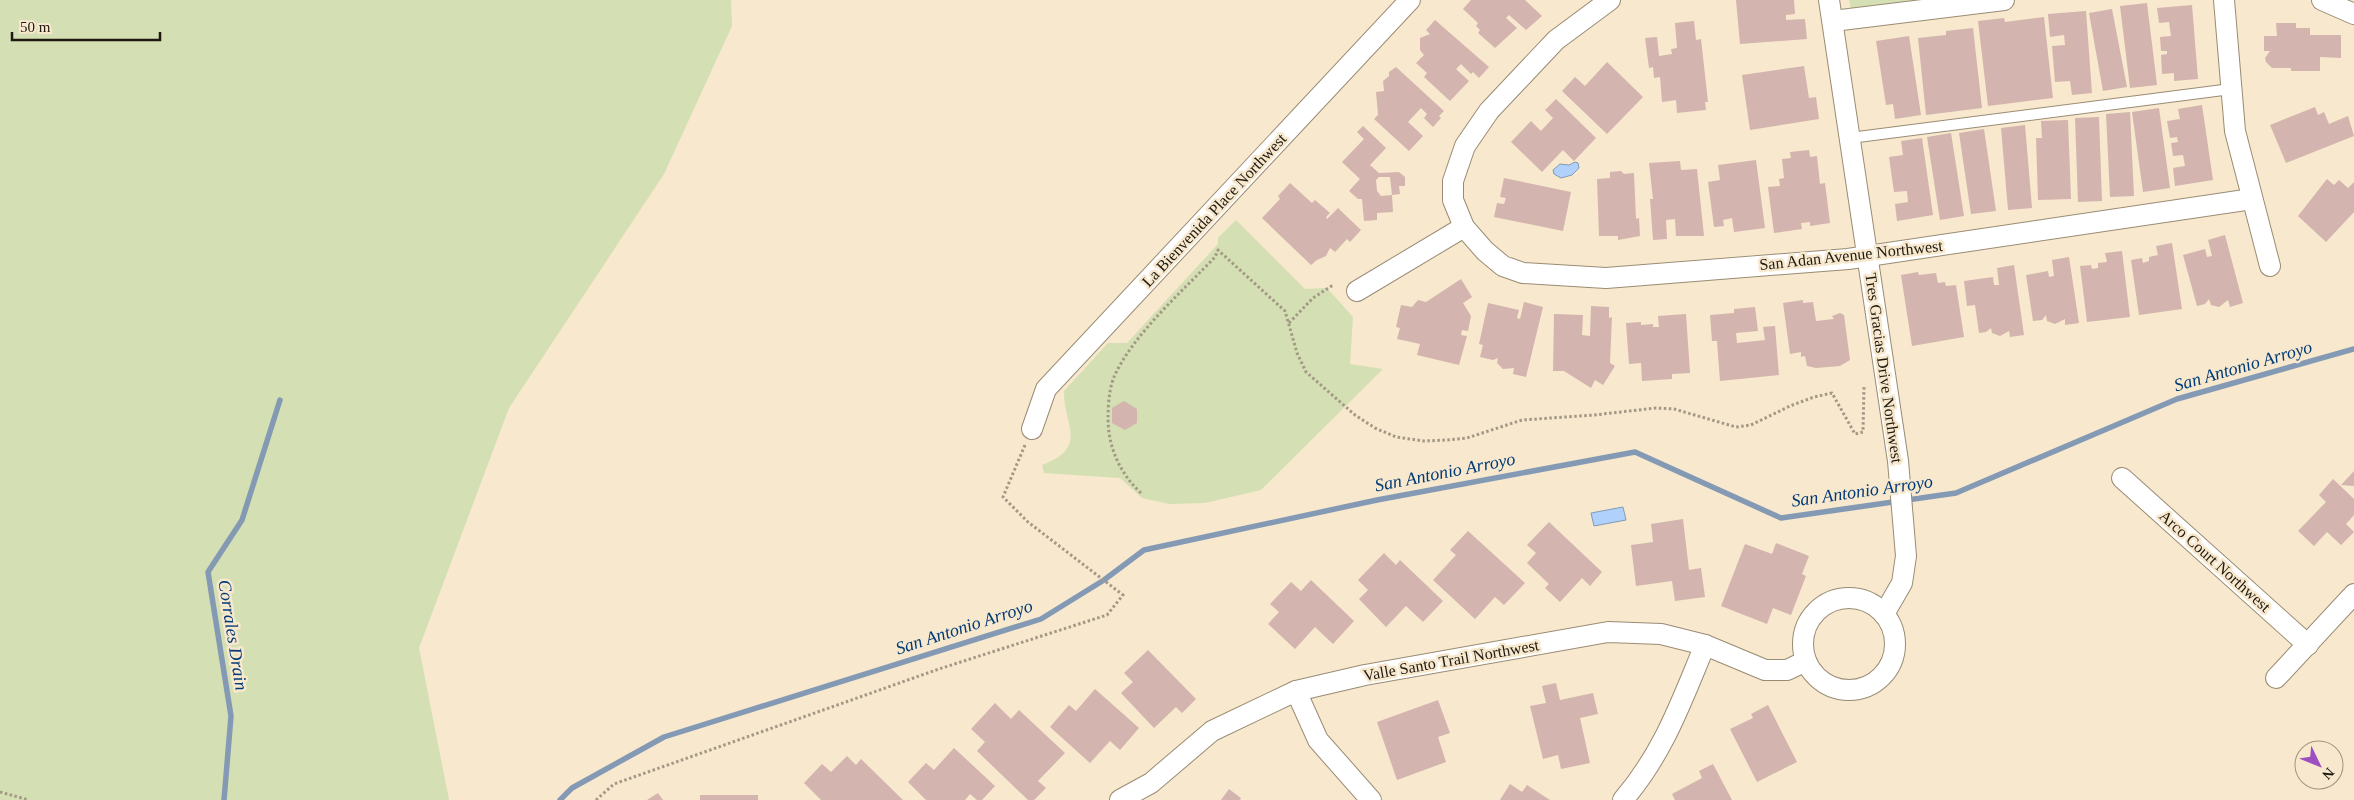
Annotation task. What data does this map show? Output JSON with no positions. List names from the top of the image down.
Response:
{
  "streets": {
    "street": [
      "La Bienvenida Place Northwest",
      "San Adan Avenue Northwest",
      "Tres Gracias Drive Northwest",
      "Arco Court Northwest",
      "Valle Santo Trail Northwest"
    ]
  },
  "crossings": [
    ["San Adan Avenue Northwest", "Tres Gracias Drive Northwest"],
    ["Tres Gracias Drive Northwest", "Valle Santo Trail Northwest"]
  ],
  "water": ["San Antonio Arroyo", "Corrales Drain"],
  "scale_bar": "50 m",
  "north": "bottom right"
}
